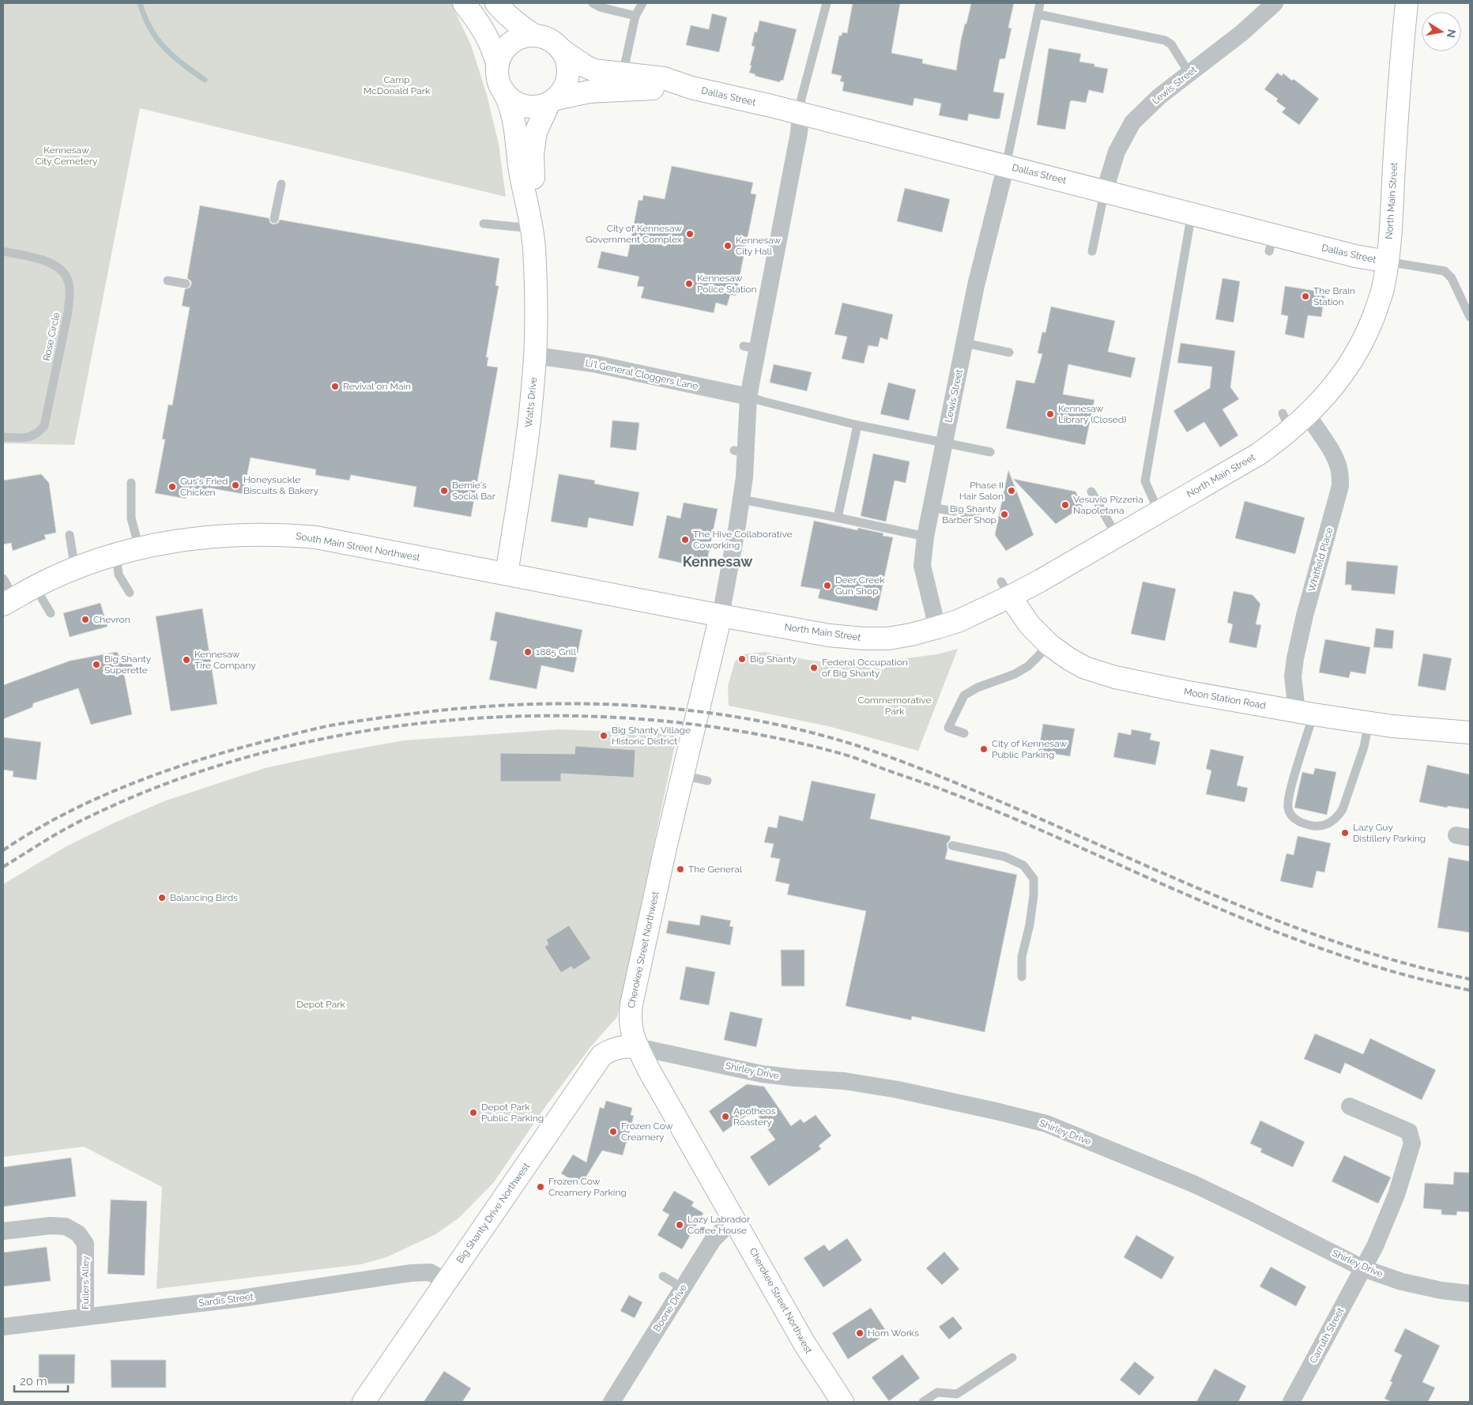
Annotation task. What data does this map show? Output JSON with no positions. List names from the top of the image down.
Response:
{
  "streets": {
    "main road": [
      "Dallas Street",
      "North Main Street",
      "Watts Drive",
      "South Main Street Northwest",
      "Moon Station Road",
      "Cherokee Street Northwest",
      "Big Shanty Drive Northwest"
    ],
    "street": [
      "Lewis Street",
      "Li'l General Cloggers Lane",
      "Whitfield Place",
      "Shirley Drive",
      "Fullers Alley",
      "Sardis Street",
      "Boone Drive",
      "Carruth Street"
    ],
    "lane": ["Rose Circle"]
  },
  "crossings": [
    ["Lewis Street", "Dallas Street"],
    ["Lewis Street", "North Main Street"],
    ["Dallas Street", "North Main Street"],
    ["Dallas Street", "Watts Drive"],
    ["North Main Street", "South Main Street Northwest"],
    ["North Main Street", "Whitfield Place"],
    ["North Main Street", "Moon Station Road"],
    ["North Main Street", "Cherokee Street Northwest"],
    ["Li'l General Cloggers Lane", "Watts Drive"],
    ["Watts Drive", "South Main Street Northwest"],
    ["South Main Street Northwest", "Cherokee Street Northwest"],
    ["Whitfield Place", "Moon Station Road"],
    ["Cherokee Street Northwest", "Shirley Drive"],
    ["Cherokee Street Northwest", "Big Shanty Drive Northwest"],
    ["Cherokee Street Northwest", "Boone Drive"],
    ["Shirley Drive", "Big Shanty Drive Northwest"],
    ["Shirley Drive", "Carruth Street"],
    ["Big Shanty Drive Northwest", "Sardis Street"],
    ["Fullers Alley", "Sardis Street"]
  ],
  "districts": ["Kennesaw"],
  "parks": [
    "Camp McDonald Park",
    "Kennesaw City Cemetery",
    "Commemorative Park",
    "Depot Park"
  ],
  "places": [
    "City of Kennesaw Government Complex",
    "Kennesaw City Hall",
    "Kennesaw Police Station",
    "The Brain Station",
    "Revival on Main",
    "Kennesaw Library (Closed)",
    "Honeysuckle Biscuits & Bakery",
    "Gus's Fried Chicken",
    "Bernie's Social Bar",
    "Phase II Hair Salon",
    "Vesuvio Pizzeria Napoletana",
    "Big Shanty Barber Shop",
    "The Hive Collaborative Coworking",
    "Deer Creek Gun Shop",
    "Chevron",
    "1885 Grill",
    "Big Shanty",
    "Kennesaw Tire Company",
    "Big Shanty Superette",
    "Federal Occupation of Big Shanty",
    "Big Shanty Village Historic District",
    "City of Kennesaw Public Parking",
    "Lazy Guy Distillery Parking",
    "The General",
    "Balancing Birds",
    "Depot Park Public Parking",
    "Apotheos Roastery",
    "Frozen Cow Creamery",
    "Frozen Cow Creamery Parking",
    "Lazy Labrador Coffee House",
    "Horn Works"
  ],
  "scale_bar": "20 m",
  "north": "right"
}
